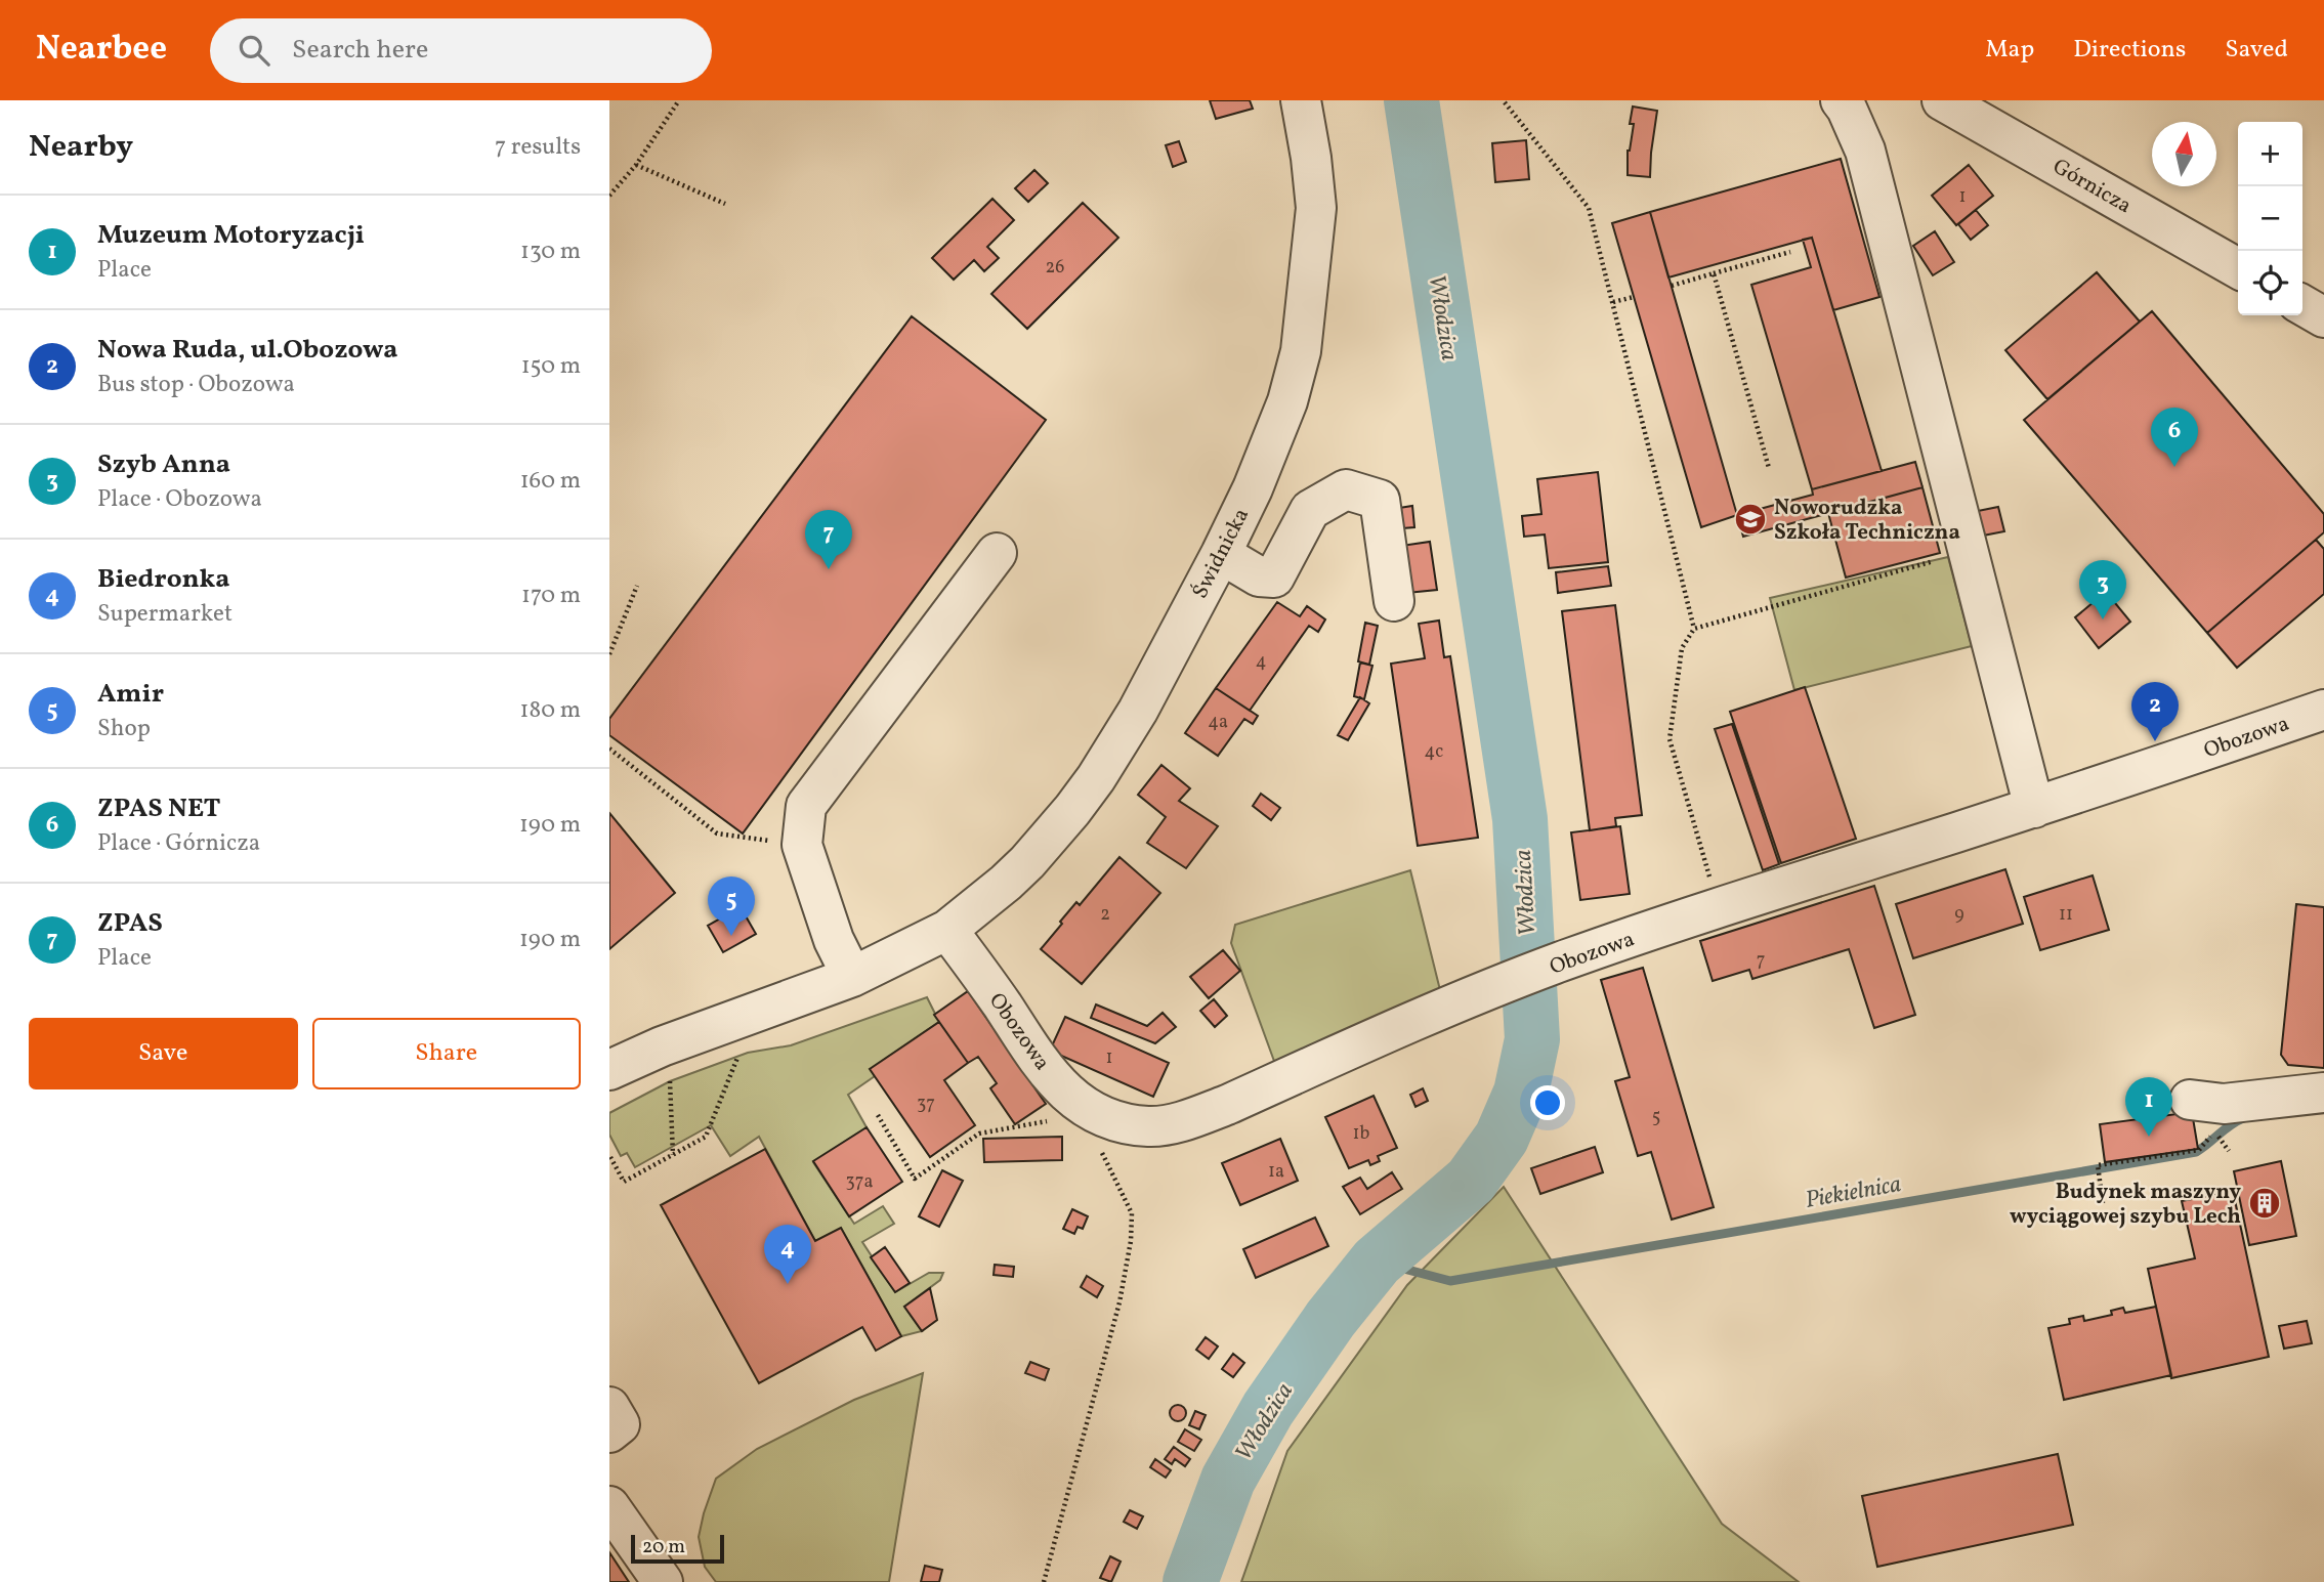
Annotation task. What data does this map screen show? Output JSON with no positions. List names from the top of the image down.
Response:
{
  "streets": {
    "street": ["Górnicza", "Świdnicka", "Obozowa"]
  },
  "crossings": [
    ["Świdnicka", "Obozowa"]
  ],
  "water": ["Włodzica", "Piekielnica"],
  "places": {
    "school or university": ["Noworudzka Szkoła Techniczna"],
    "building": ["Budynek maszyny wyciągowej szybu Lech"]
  },
  "house_numbers": [
    "1",
    "26",
    "4",
    "4a",
    "4c",
    "2",
    "9",
    "11",
    "7",
    "1",
    "37",
    "5",
    "1b",
    "1a",
    "37a"
  ],
  "scale_bar": "20 m",
  "north": "top",
  "page": {
    "header": "Nearbee",
    "search": "Search here",
    "nav": ["Map", "Directions", "Saved"],
    "heading": ["Nearby", "7 results"],
    "map_buttons": ["+", "−"],
    "list": [
      {
        "mark": "1",
        "name": "Muzeum Motoryzacji",
        "note": "Place",
        "value": "130 m"
      },
      {
        "mark": "2",
        "name": "Nowa Ruda, ul.Obozowa",
        "note": "Bus stop · Obozowa",
        "value": "150 m"
      },
      {
        "mark": "3",
        "name": "Szyb Anna",
        "note": "Place · Obozowa",
        "value": "160 m"
      },
      {
        "mark": "4",
        "name": "Biedronka",
        "note": "Supermarket",
        "value": "170 m"
      },
      {
        "mark": "5",
        "name": "Amir",
        "note": "Shop",
        "value": "180 m"
      },
      {
        "mark": "6",
        "name": "ZPAS NET",
        "note": "Place · Górnicza",
        "value": "190 m"
      },
      {
        "mark": "7",
        "name": "ZPAS",
        "note": "Place",
        "value": "190 m"
      }
    ],
    "pins": [
      "6",
      "7",
      "3",
      "2",
      "5",
      "1",
      "4"
    ],
    "buttons": ["Save", "Share"],
    "scale": "20 m"
  }
}
